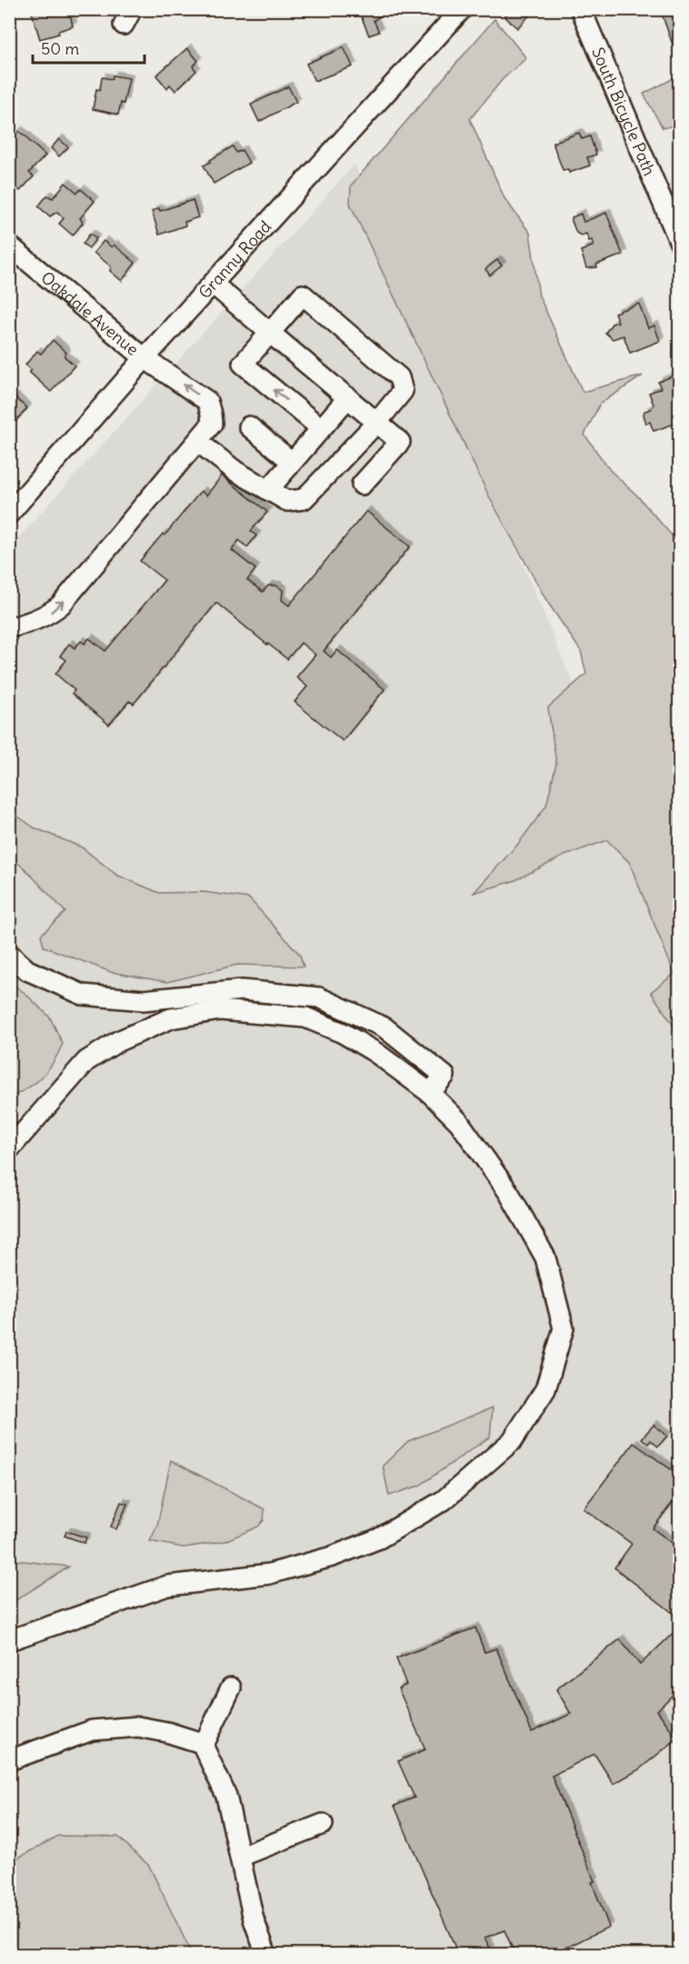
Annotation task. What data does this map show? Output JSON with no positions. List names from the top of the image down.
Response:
{
  "streets": {
    "street": ["South Bicycle Path", "Granny Road", "Oakdale Avenue"]
  },
  "crossings": [
    ["Granny Road", "Oakdale Avenue"]
  ],
  "scale_bar": "50 m"
}
